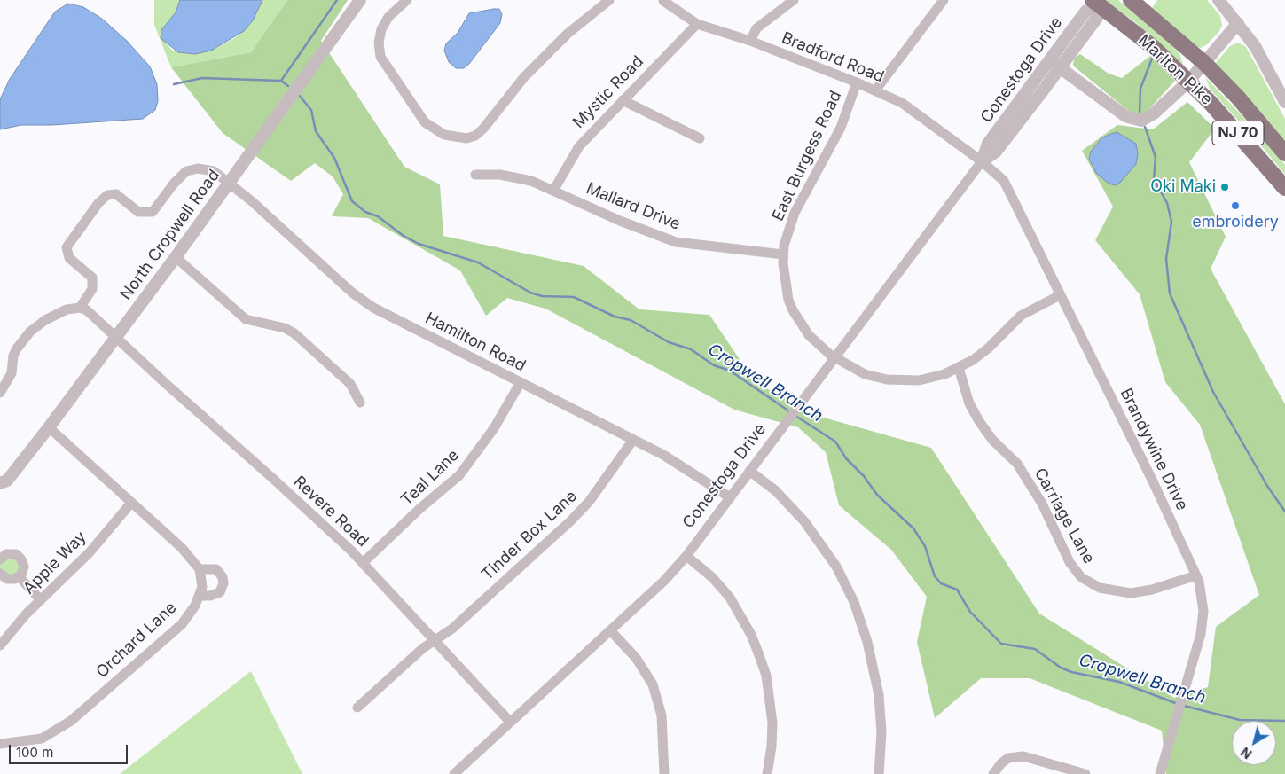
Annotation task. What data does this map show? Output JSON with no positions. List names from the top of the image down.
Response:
{
  "streets": {
    "highway": ["Marlton Pike", "NJ 70"],
    "street": [
      "Bradford Road",
      "Conestoga Drive",
      "Mystic Road",
      "East Burgess Road",
      "Mallard Drive",
      "North Cropwell Road",
      "Hamilton Road",
      "Brandywine Drive",
      "Teal Lane",
      "Revere Road",
      "Carriage Lane",
      "Tinder Box Lane",
      "Apple Way",
      "Orchard Lane"
    ]
  },
  "crossings": [
    ["Bradford Road", "Conestoga Drive"],
    ["Bradford Road", "Mystic Road"],
    ["Bradford Road", "East Burgess Road"],
    ["Bradford Road", "Brandywine Drive"],
    ["Conestoga Drive", "Marlton Pike"],
    ["Conestoga Drive", "East Burgess Road"],
    ["Conestoga Drive", "Hamilton Road"],
    ["Conestoga Drive", "Brandywine Drive"],
    ["Conestoga Drive", "Revere Road"],
    ["Mystic Road", "Mallard Drive"],
    ["East Burgess Road", "Mallard Drive"],
    ["East Burgess Road", "Brandywine Drive"],
    ["East Burgess Road", "Carriage Lane"],
    ["North Cropwell Road", "Hamilton Road"],
    ["North Cropwell Road", "Revere Road"],
    ["Hamilton Road", "Teal Lane"],
    ["Hamilton Road", "Revere Road"],
    ["Hamilton Road", "Tinder Box Lane"],
    ["Brandywine Drive", "Carriage Lane"],
    ["Teal Lane", "Revere Road"],
    ["Revere Road", "Tinder Box Lane"]
  ],
  "water": ["Cropwell Branch"],
  "places": ["Oki Maki", "embroidery"],
  "scale_bar": "100 m",
  "north": "bottom left"
}
